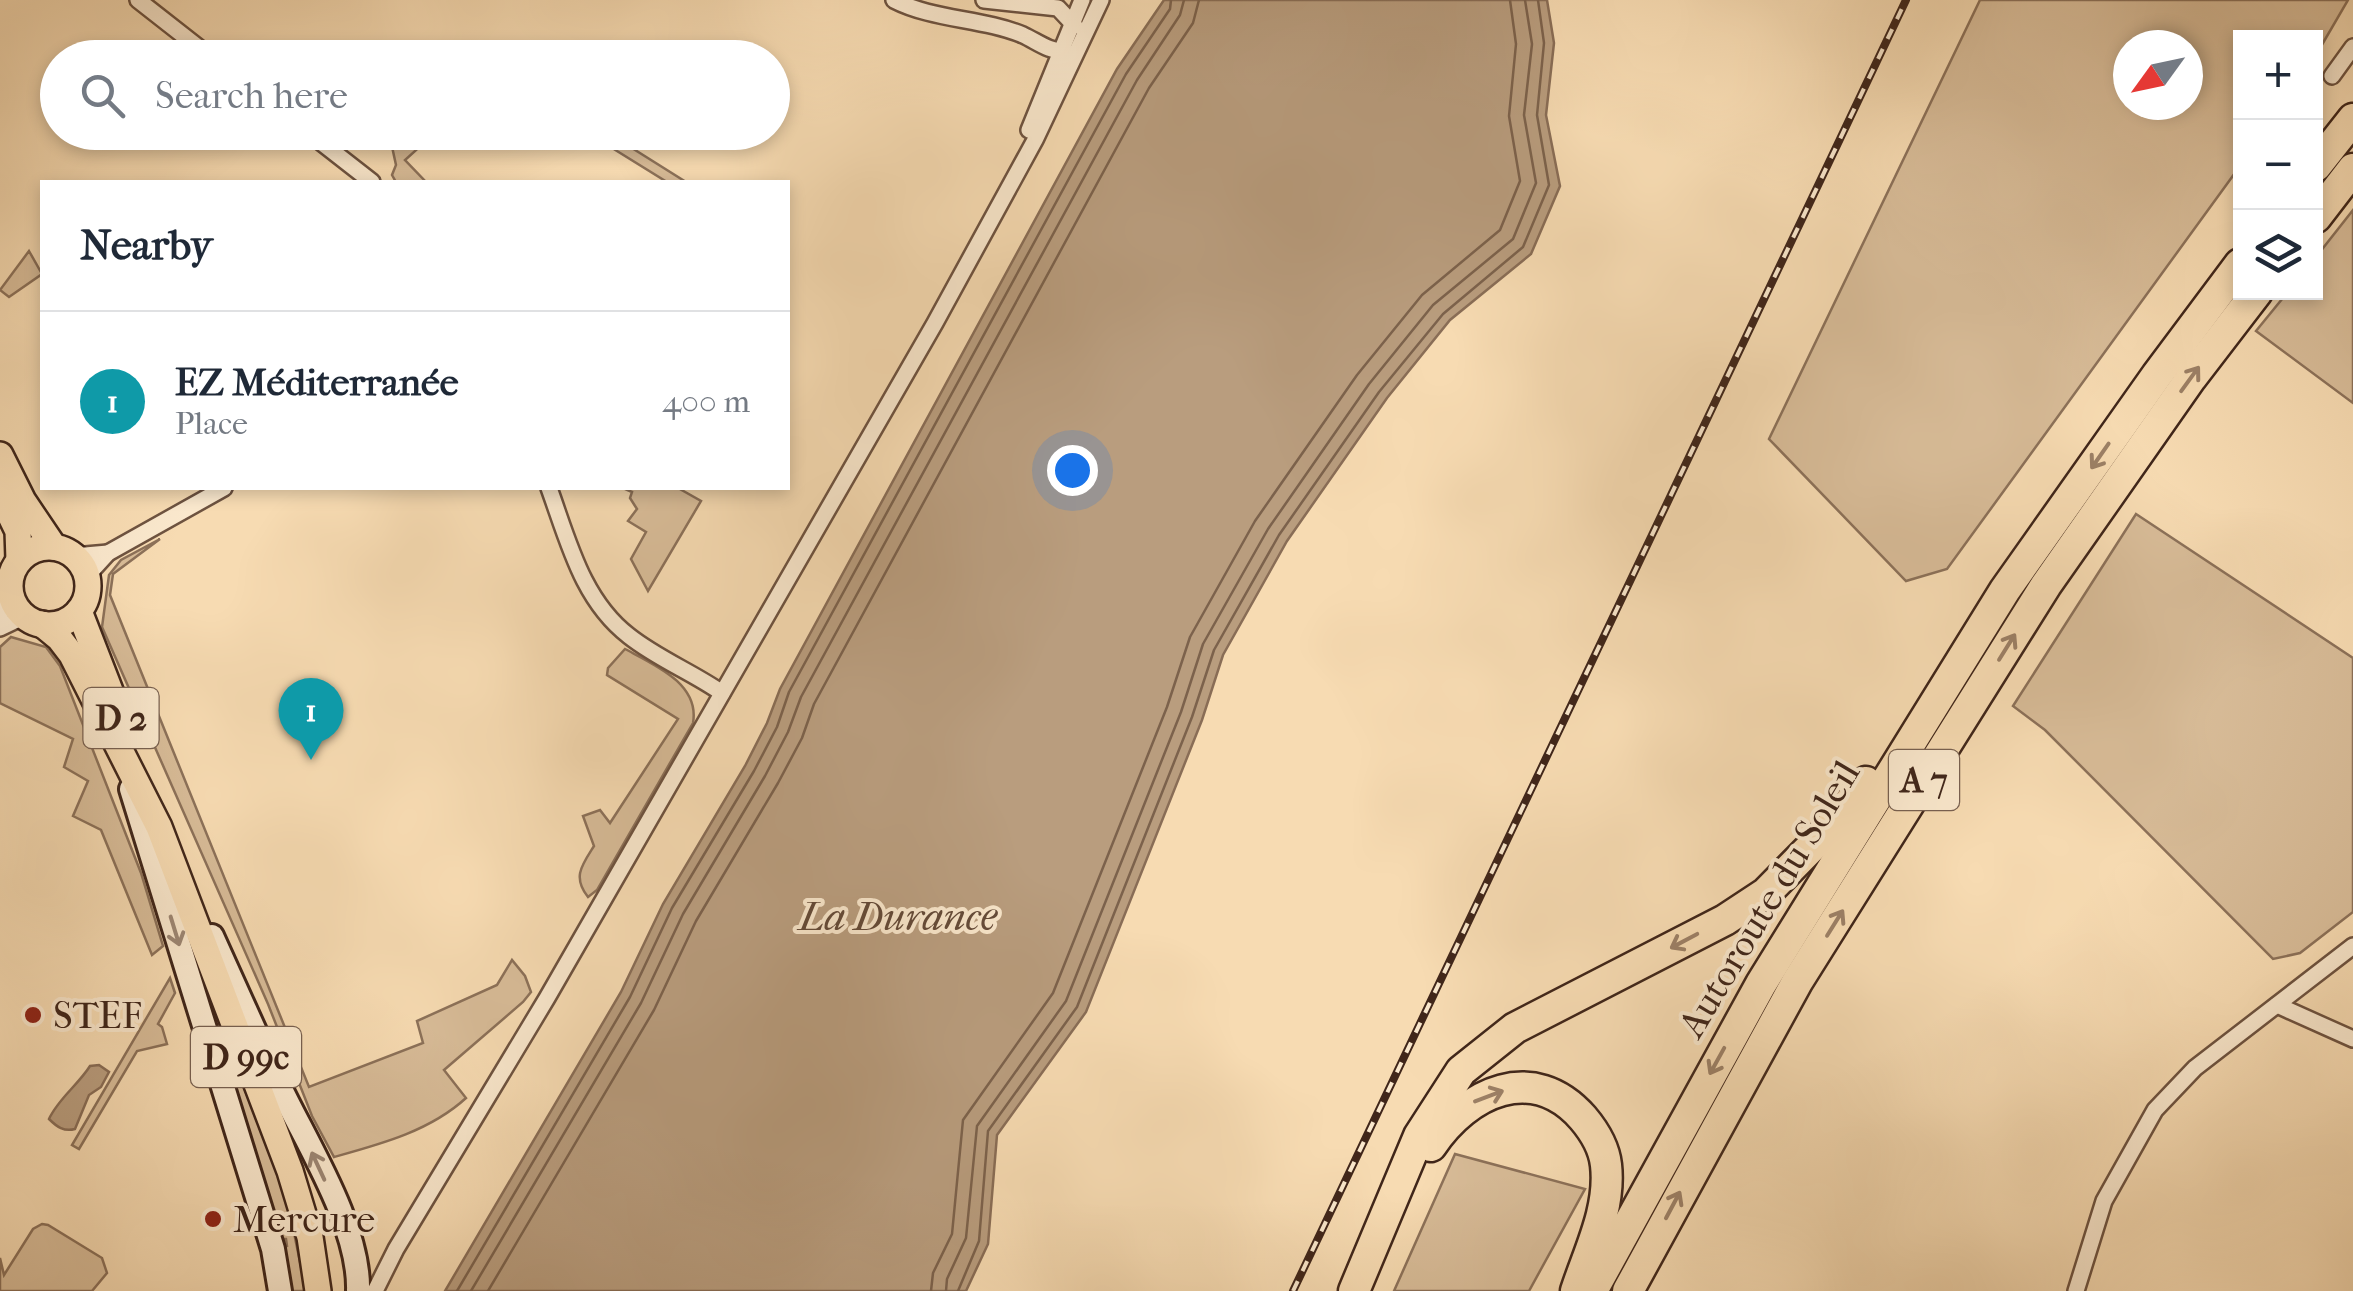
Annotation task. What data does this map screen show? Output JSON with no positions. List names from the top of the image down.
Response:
{
  "streets": {
    "highway": ["A 7", "Autoroute du Soleil"],
    "main road": ["D 2", "D 99c"]
  },
  "crossings": [
    ["D 2", "D 99c"]
  ],
  "water": ["La Durance"],
  "places": ["STEF", "Mercure"],
  "north": "bottom left",
  "page": {
    "map_buttons": ["+", "−"],
    "search": "Search here",
    "heading": "Nearby",
    "list": [
      {
        "mark": "1",
        "name": "EZ Méditerranée",
        "note": "Place",
        "value": "400 m"
      }
    ],
    "pins": "1"
  }
}
